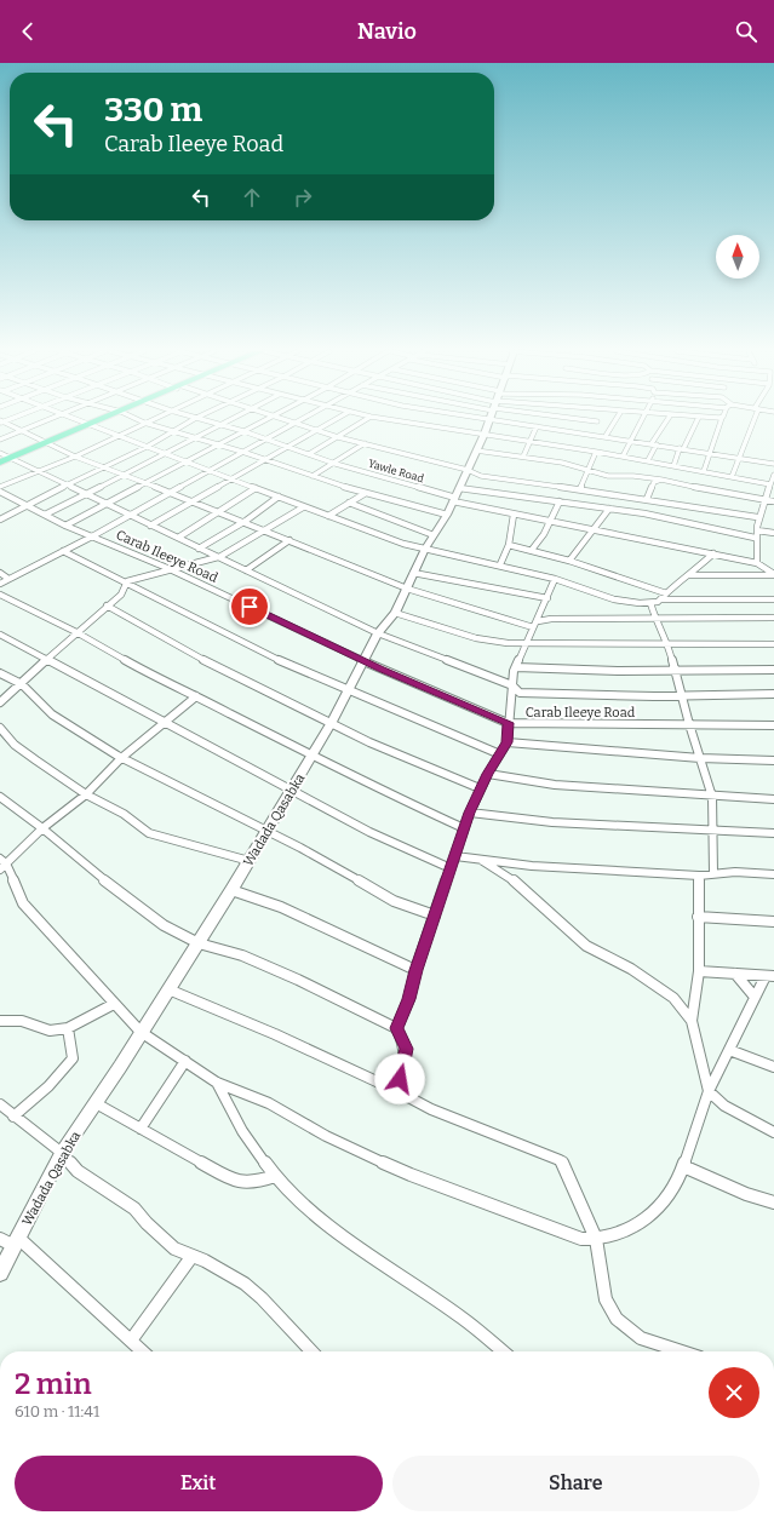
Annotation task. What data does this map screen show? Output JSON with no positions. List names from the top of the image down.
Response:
{
  "streets": {
    "street": ["Yawle Road", "Carab Ileeye Road", "Wadada Qasabka"]
  },
  "crossings": [
    ["Yawle Road", "Wadada Qasabka"],
    ["Carab Ileeye Road", "Wadada Qasabka"]
  ],
  "north": "top",
  "page": {
    "header": "Navio",
    "turn": ["330 m", "Carab Ileeye Road"],
    "heading": ["2 min", "610 m · 11:41"],
    "buttons": ["Exit", "Share"]
  }
}
